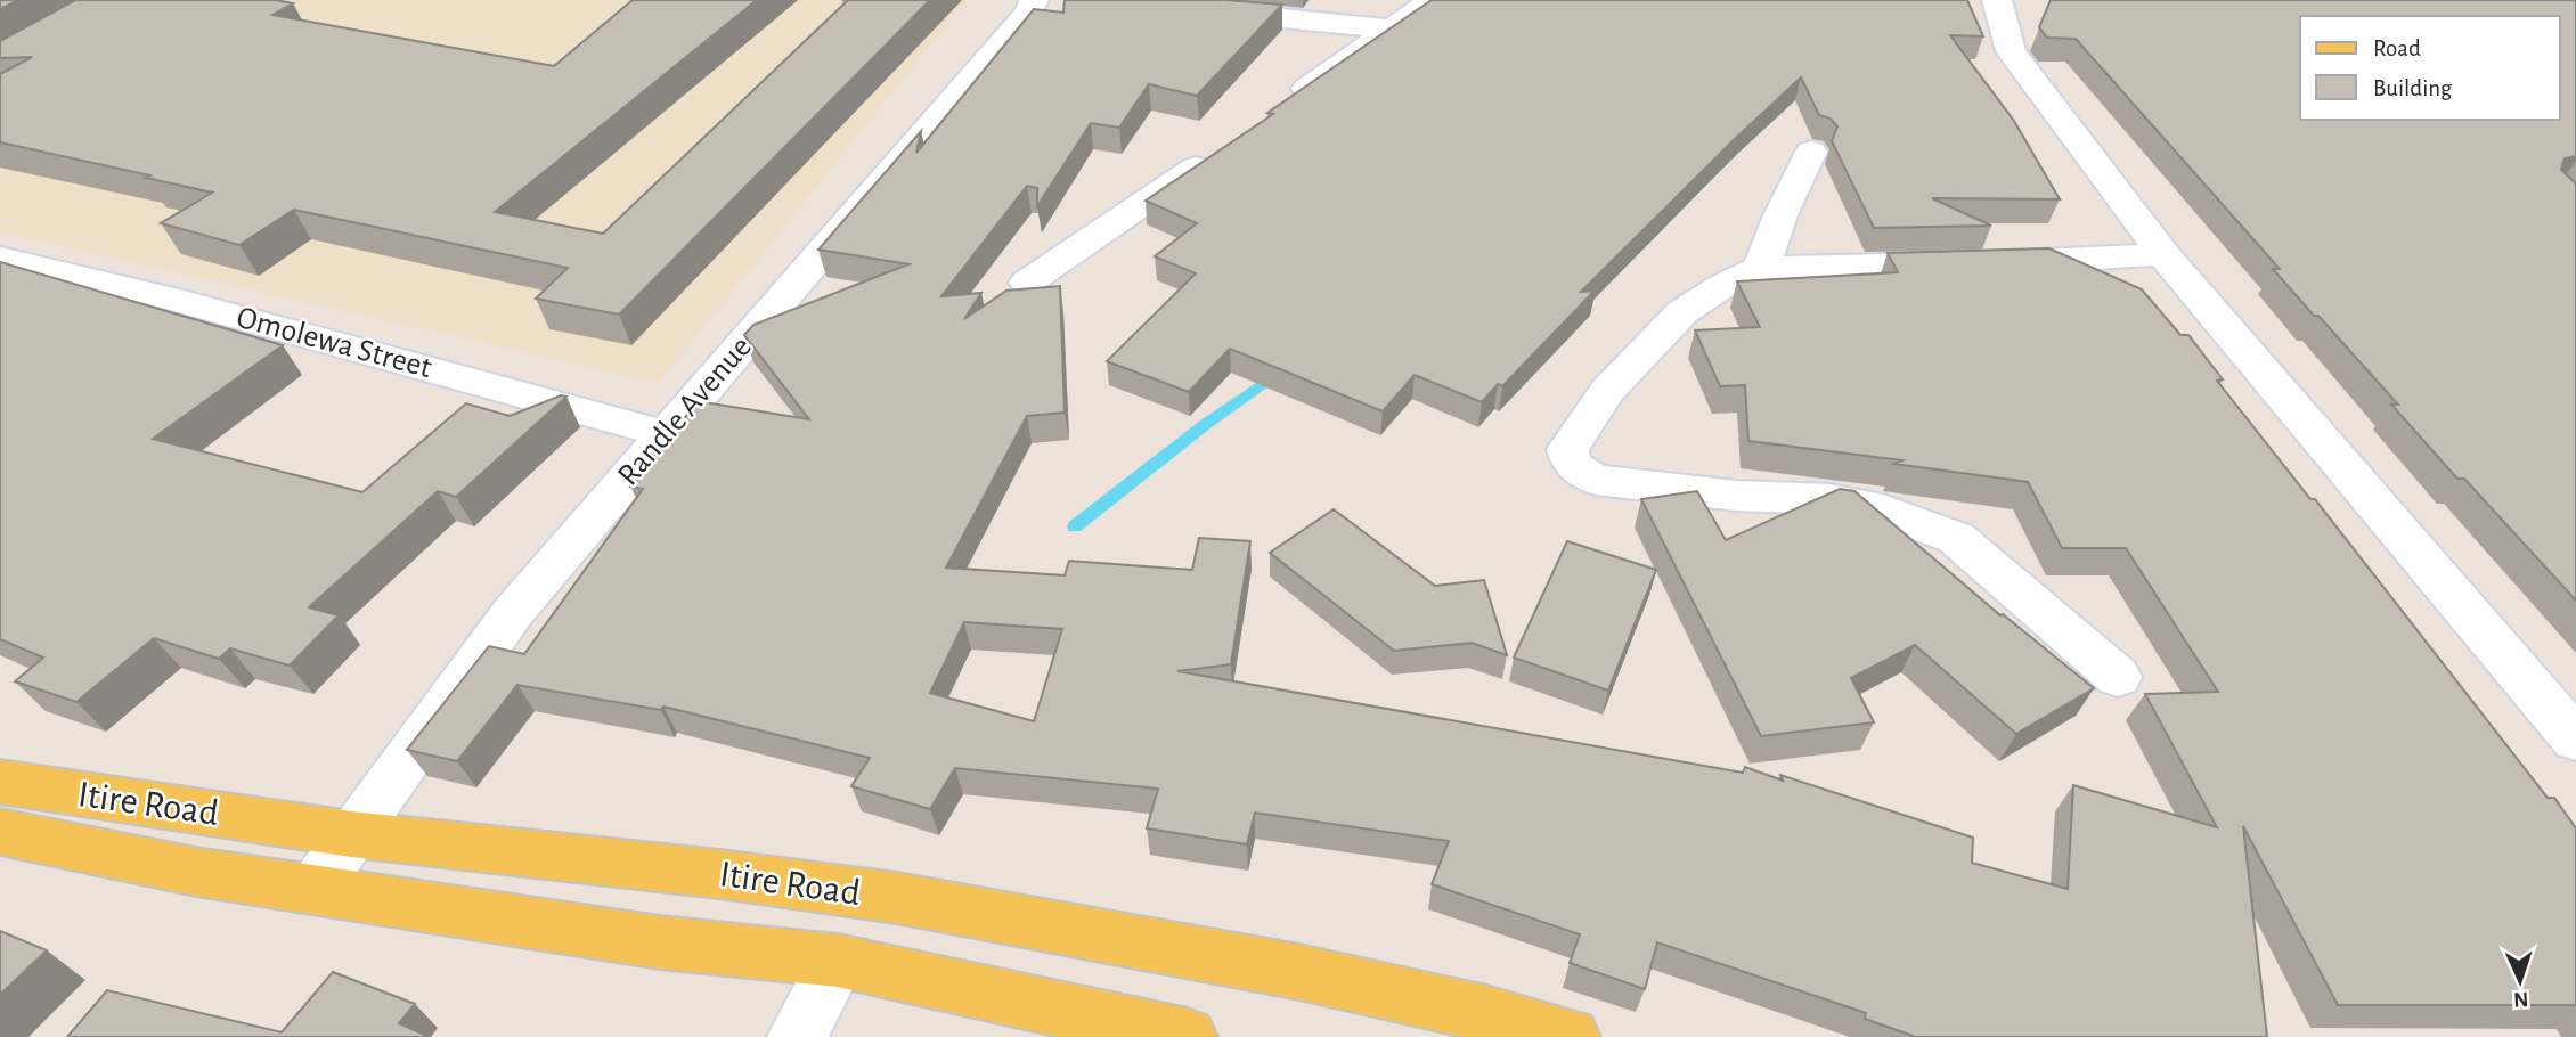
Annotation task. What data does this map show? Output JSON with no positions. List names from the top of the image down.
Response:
{
  "streets": {
    "main road": ["Itire Road"],
    "street": ["Omolewa Street", "Randle Avenue"]
  },
  "crossings": [
    ["Omolewa Street", "Randle Avenue"],
    ["Randle Avenue", "Itire Road"]
  ],
  "legend": ["Road", "Building"],
  "north": "bottom"
}
